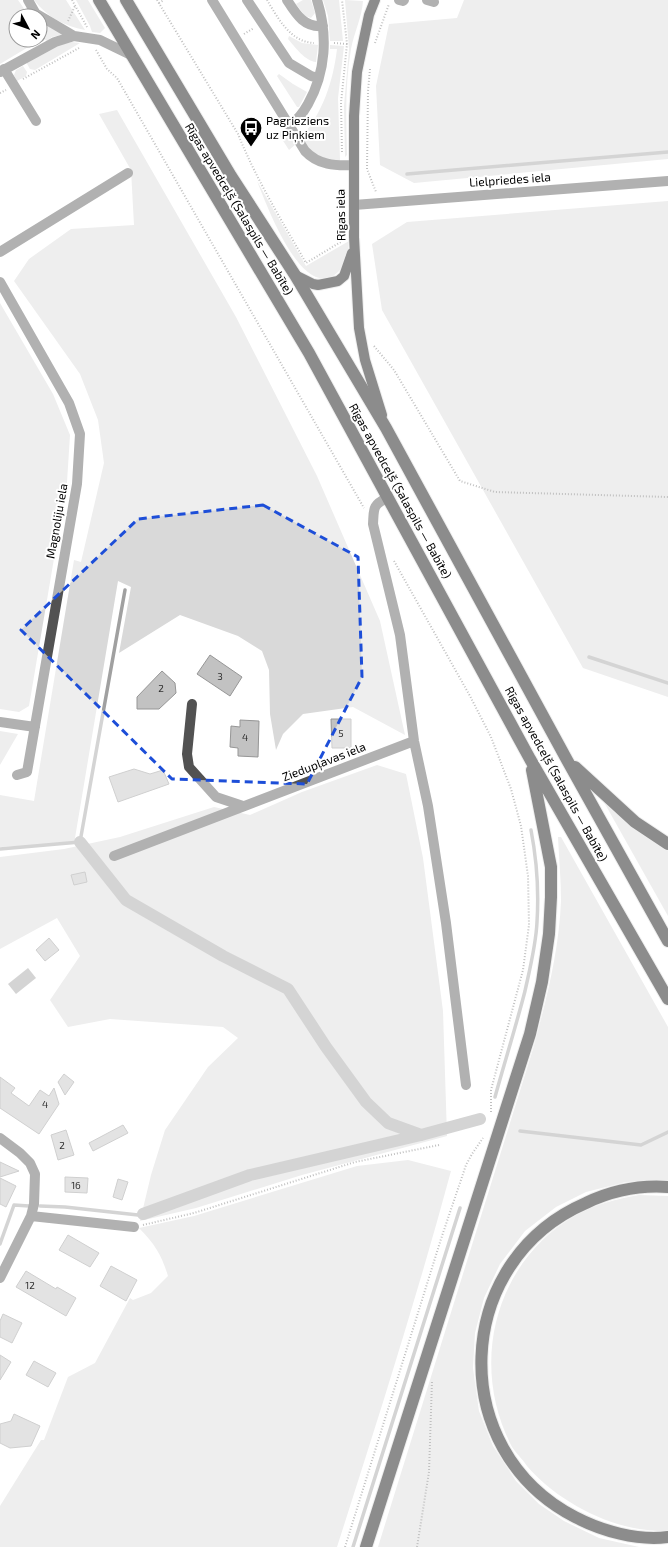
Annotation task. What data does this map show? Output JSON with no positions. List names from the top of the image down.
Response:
{
  "streets": {
    "highway": ["Rīgas apvedceļš (Salaspils — Babīte)"],
    "main road": ["Rīgas iela"],
    "street": ["Lielpriedes iela", "Magnoliju iela", "Ziedupļavas iela"]
  },
  "crossings": [
    ["Lielpriedes iela", "Rīgas iela"],
    ["Rīgas apvedceļš (Salaspils — Babīte)", "Rīgas iela"]
  ],
  "places": {
    "bus stop": ["Pagrieziens uz Piņķiem"]
  },
  "house_numbers": [
    "3",
    "2",
    "5",
    "4",
    "4",
    "2",
    "16",
    "12"
  ],
  "north": "bottom right"
}
